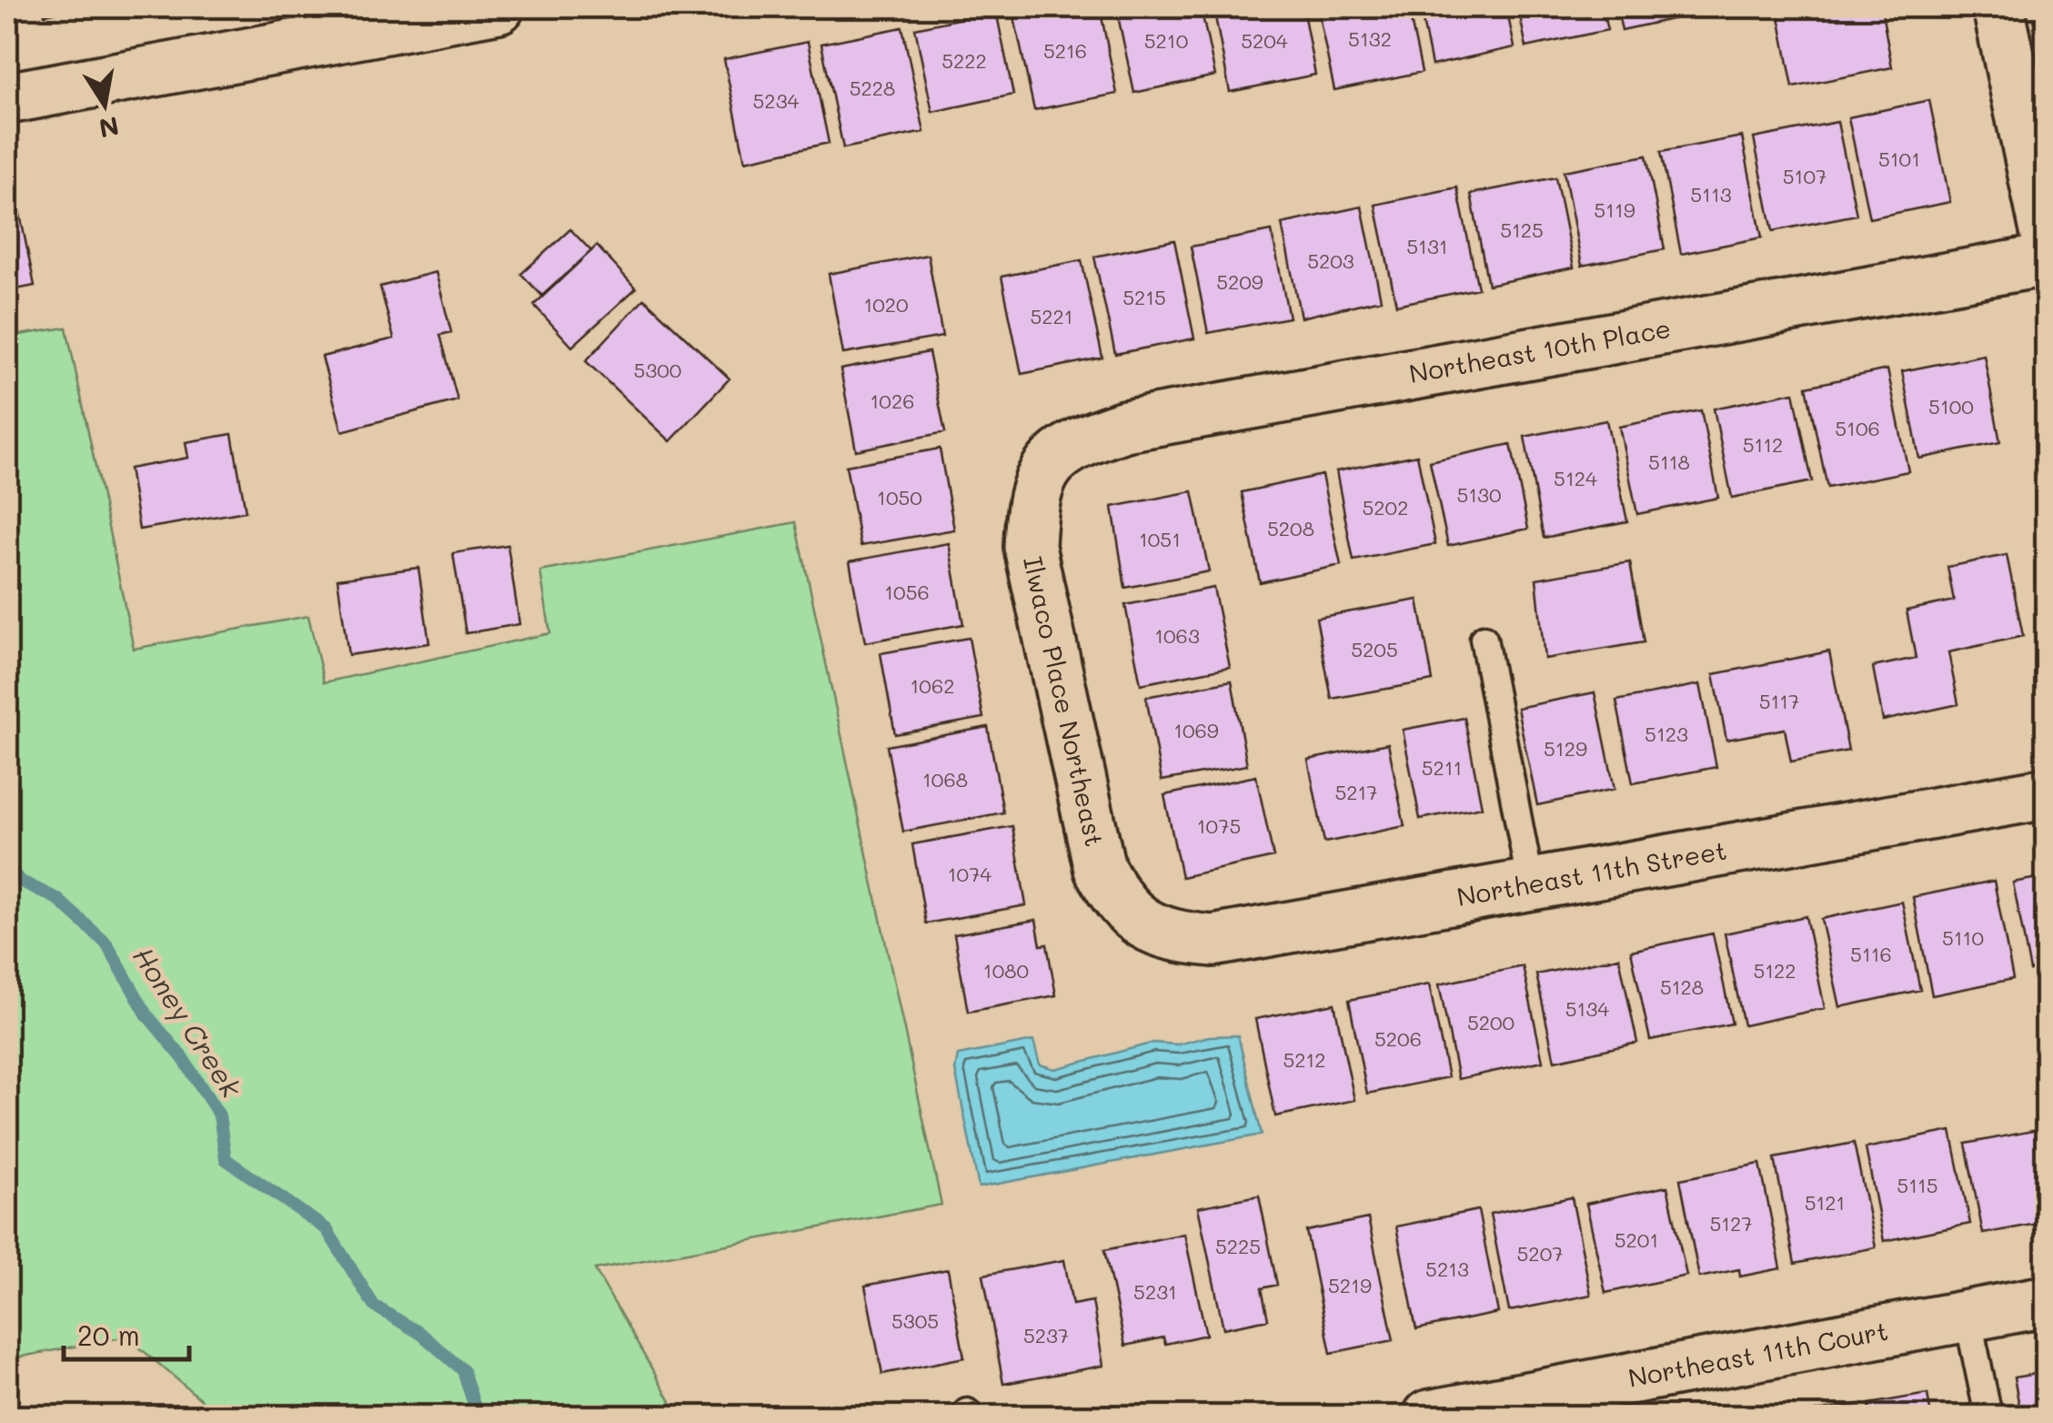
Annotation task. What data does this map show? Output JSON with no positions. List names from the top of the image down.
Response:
{
  "streets": {
    "street": [
      "Northeast 10th Place",
      "Ilwaco Place Northeast",
      "Northeast 11th Street",
      "Northeast 11th Court"
    ]
  },
  "crossings": [
    ["Northeast 10th Place", "Ilwaco Place Northeast"],
    ["Ilwaco Place Northeast", "Northeast 11th Street"]
  ],
  "water": ["Honey Creek"],
  "house_numbers": [
    "5132",
    "5210",
    "5204",
    "5216",
    "5222",
    "5228",
    "5234",
    "5101",
    "5107",
    "5113",
    "5119",
    "5125",
    "5131",
    "5203",
    "5209",
    "5215",
    "1020",
    "5221",
    "5300",
    "1026",
    "5100",
    "5106",
    "5112",
    "5118",
    "5124",
    "5130",
    "1050",
    "5202",
    "5208",
    "1051",
    "1056",
    "1063",
    "5205",
    "1062",
    "5117",
    "1069",
    "5123",
    "5129",
    "5211",
    "1068",
    "5217",
    "1075",
    "1074",
    "5110",
    "5116",
    "1080",
    "5122",
    "5128",
    "5134",
    "5200",
    "5206",
    "5212",
    "5115",
    "5121",
    "5127",
    "5201",
    "5225",
    "5207",
    "5213",
    "5219",
    "5231",
    "5305",
    "5237"
  ],
  "scale_bar": "20 m",
  "north": "bottom"
}
